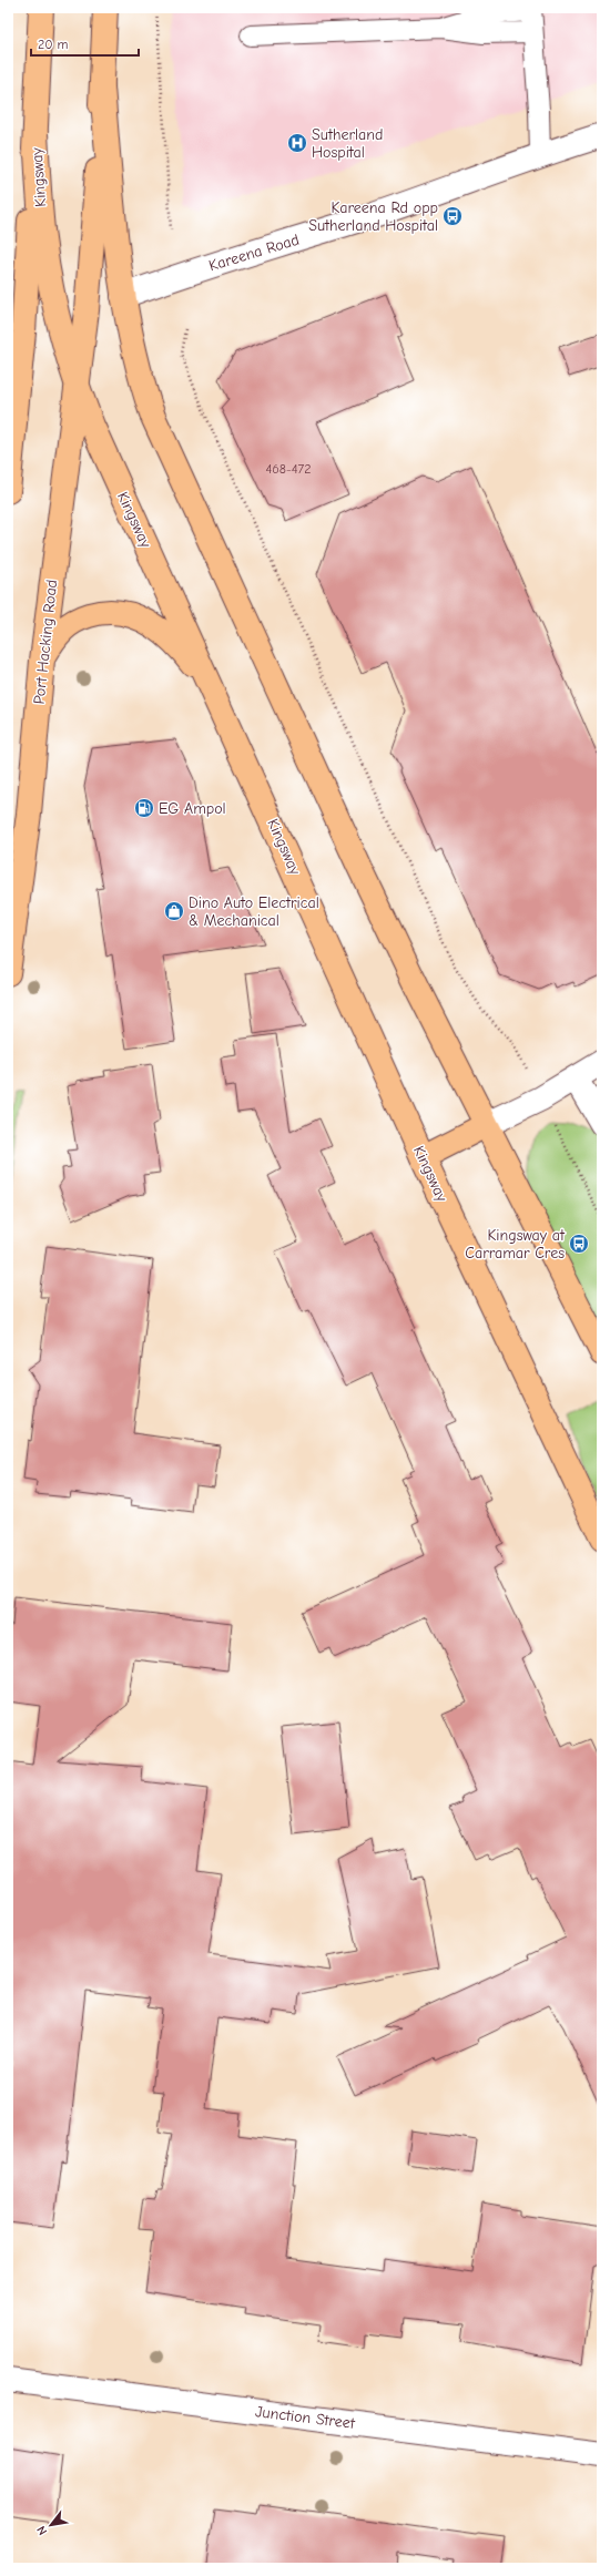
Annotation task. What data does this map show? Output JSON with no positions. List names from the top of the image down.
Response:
{
  "streets": {
    "main road": ["Kingsway", "Kareena Road", "Port Hacking Road"],
    "street": ["Junction Street"]
  },
  "crossings": [
    ["Kingsway", "Kareena Road"],
    ["Kingsway", "Port Hacking Road"],
    ["Kareena Road", "Port Hacking Road"]
  ],
  "places": {
    "hospital": ["Sutherland Hospital"],
    "bus stop": ["Kareena Rd opp Sutherland Hospital", "Kingsway at Carramar Cres"],
    "fuel station": ["EG Ampol"],
    "shop": ["Dino Auto Electrical & Mechanical"]
  },
  "house_numbers": ["468-472"],
  "scale_bar": "20 m",
  "north": "bottom left"
}
